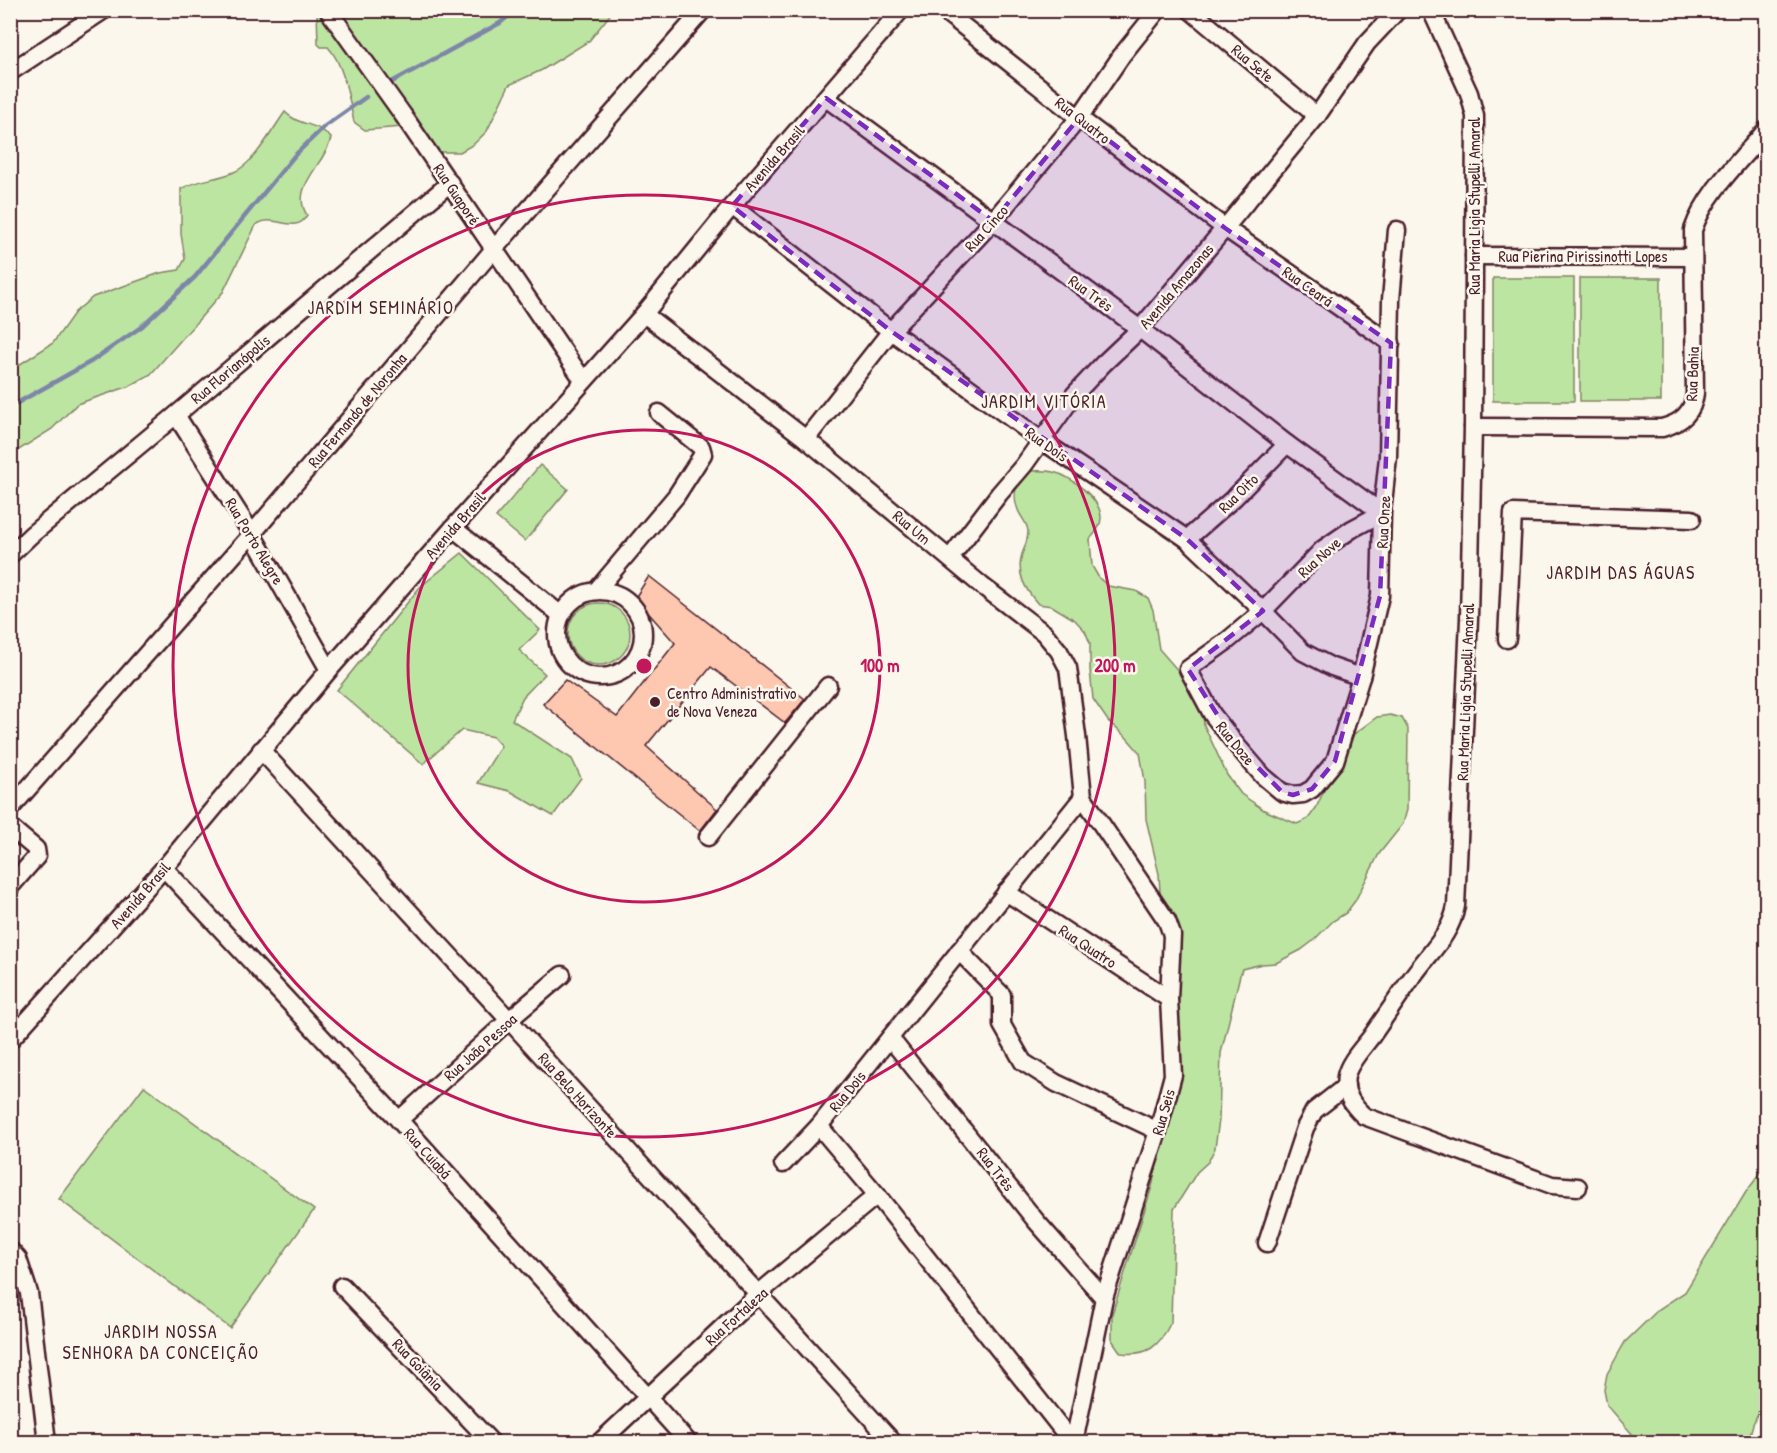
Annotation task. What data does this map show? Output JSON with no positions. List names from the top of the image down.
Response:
{
  "streets": {
    "street": [
      "Rua Sete",
      "Rua Quatro",
      "Avenida Brasil",
      "Rua Guaporé",
      "Rua Maria Ligia Stupelli Amaral",
      "Rua Cinco",
      "Rua Pierina Pirissinotti Lopes",
      "Avenida Amazonas",
      "Rua Ceará",
      "Rua Três",
      "Rua Florianópolis",
      "Rua Bahia",
      "Rua Fernando de Noronha",
      "Rua Dois",
      "Rua Oito",
      "Rua Onze",
      "Rua Um",
      "Rua Porto Alegre",
      "Rua Nove",
      "Rua Doze",
      "Rua João Pessoa",
      "Rua Belo Horizonte",
      "Rua Seis",
      "Rua Cuiabá",
      "Rua Fortaleza",
      "Rua Goiânia"
    ]
  },
  "crossings": [
    ["Rua Sete", "Avenida Amazonas"],
    ["Rua Quatro", "Rua Cinco"],
    ["Rua Quatro", "Avenida Amazonas"],
    ["Rua Quatro", "Rua Ceará"],
    ["Rua Quatro", "Rua Dois"],
    ["Rua Quatro", "Rua Seis"],
    ["Avenida Brasil", "Rua Guaporé"],
    ["Avenida Brasil", "Rua Três"],
    ["Avenida Brasil", "Rua Dois"],
    ["Avenida Brasil", "Rua Um"],
    ["Avenida Brasil", "Rua Porto Alegre"],
    ["Avenida Brasil", "Rua Belo Horizonte"],
    ["Avenida Brasil", "Rua Cuiabá"],
    ["Rua Guaporé", "Rua Florianópolis"],
    ["Rua Guaporé", "Rua Fernando de Noronha"],
    ["Rua Maria Ligia Stupelli Amaral", "Rua Pierina Pirissinotti Lopes"],
    ["Rua Maria Ligia Stupelli Amaral", "Rua Bahia"],
    ["Rua Cinco", "Rua Três"],
    ["Rua Cinco", "Rua Dois"],
    ["Rua Cinco", "Rua Um"],
    ["Rua Pierina Pirissinotti Lopes", "Rua Bahia"],
    ["Avenida Amazonas", "Rua Ceará"],
    ["Avenida Amazonas", "Rua Três"],
    ["Avenida Amazonas", "Rua Dois"],
    ["Avenida Amazonas", "Rua Um"],
    ["Rua Ceará", "Rua Onze"],
    ["Rua Três", "Rua Dois"],
    ["Rua Três", "Rua Oito"],
    ["Rua Três", "Rua Onze"],
    ["Rua Três", "Rua Nove"],
    ["Rua Três", "Rua Seis"],
    ["Rua Florianópolis", "Rua Porto Alegre"],
    ["Rua Fernando de Noronha", "Rua Porto Alegre"],
    ["Rua Dois", "Rua Oito"],
    ["Rua Dois", "Rua Onze"],
    ["Rua Dois", "Rua Um"],
    ["Rua Dois", "Rua Nove"],
    ["Rua Dois", "Rua Seis"],
    ["Rua Dois", "Rua Fortaleza"],
    ["Rua Onze", "Rua Nove"],
    ["Rua Onze", "Rua Doze"],
    ["Rua Um", "Rua Seis"],
    ["Rua Nove", "Rua Doze"],
    ["Rua João Pessoa", "Rua Belo Horizonte"],
    ["Rua João Pessoa", "Rua Cuiabá"],
    ["Rua Belo Horizonte", "Rua Fortaleza"],
    ["Rua Cuiabá", "Rua Fortaleza"]
  ],
  "districts": [
    "JARDIM SEMINÁRIO",
    "JARDIM VITÓRIA",
    "JARDIM DAS ÁGUAS",
    "JARDIM NOSSA SENHORA DA CONCEIÇÃO"
  ],
  "places": ["Centro Administrativo de Nova Veneza"],
  "rings": ["100 m", "200 m"]
}
